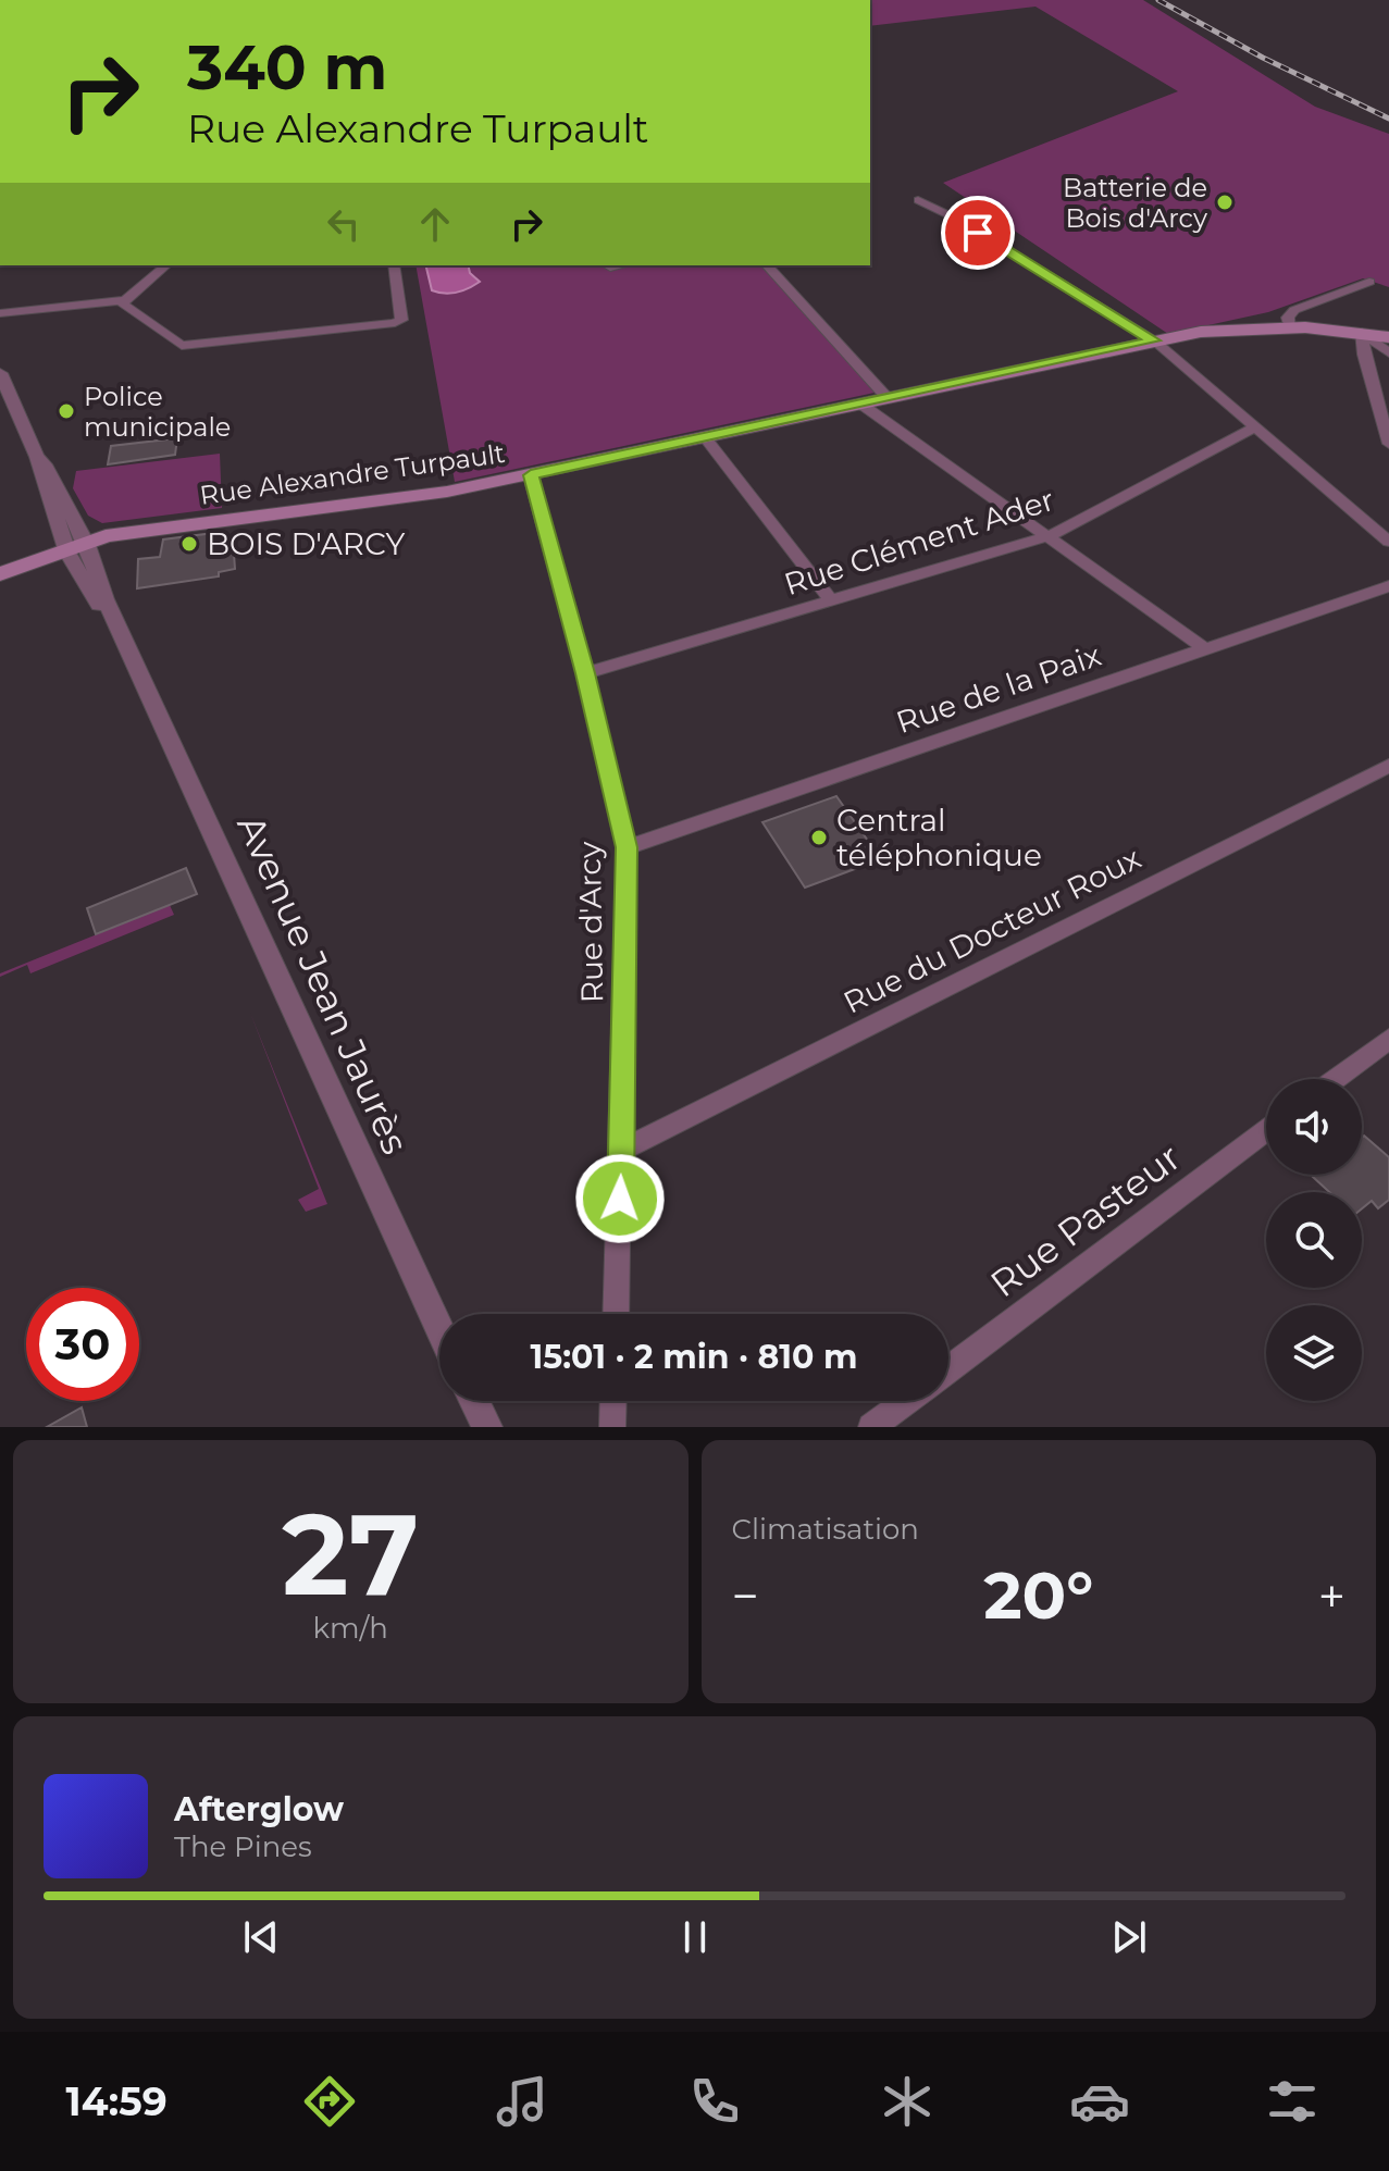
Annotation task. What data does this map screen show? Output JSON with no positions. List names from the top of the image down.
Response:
{
  "streets": {
    "main road": ["Rue Alexandre Turpault"],
    "street": [
      "Rue Clément Ader",
      "Rue de la Paix",
      "Rue d'Arcy",
      "Rue du Docteur Roux",
      "Avenue Jean Jaurès",
      "Rue Pasteur"
    ]
  },
  "crossings": [
    ["Rue Alexandre Turpault", "Rue d'Arcy"],
    ["Rue Alexandre Turpault", "Avenue Jean Jaurès"],
    ["Rue Clément Ader", "Rue d'Arcy"],
    ["Rue de la Paix", "Rue d'Arcy"],
    ["Rue d'Arcy", "Rue du Docteur Roux"]
  ],
  "places": [
    "Batterie de Bois d'Arcy",
    "Police municipale",
    "BOIS D'ARCY",
    "Central téléphonique"
  ],
  "page": {
    "turn": ["340 m", "Rue Alexandre Turpault"],
    "limit": "30",
    "trip": "15:01 · 2 min · 810 m",
    "tile": [
      ["27", "km/h"],
      "Climatisation"
    ],
    "heat": ["−", "20°", "+"],
    "song": ["Afterglow", "The Pines"],
    "tabs": "14:59"
  }
}
